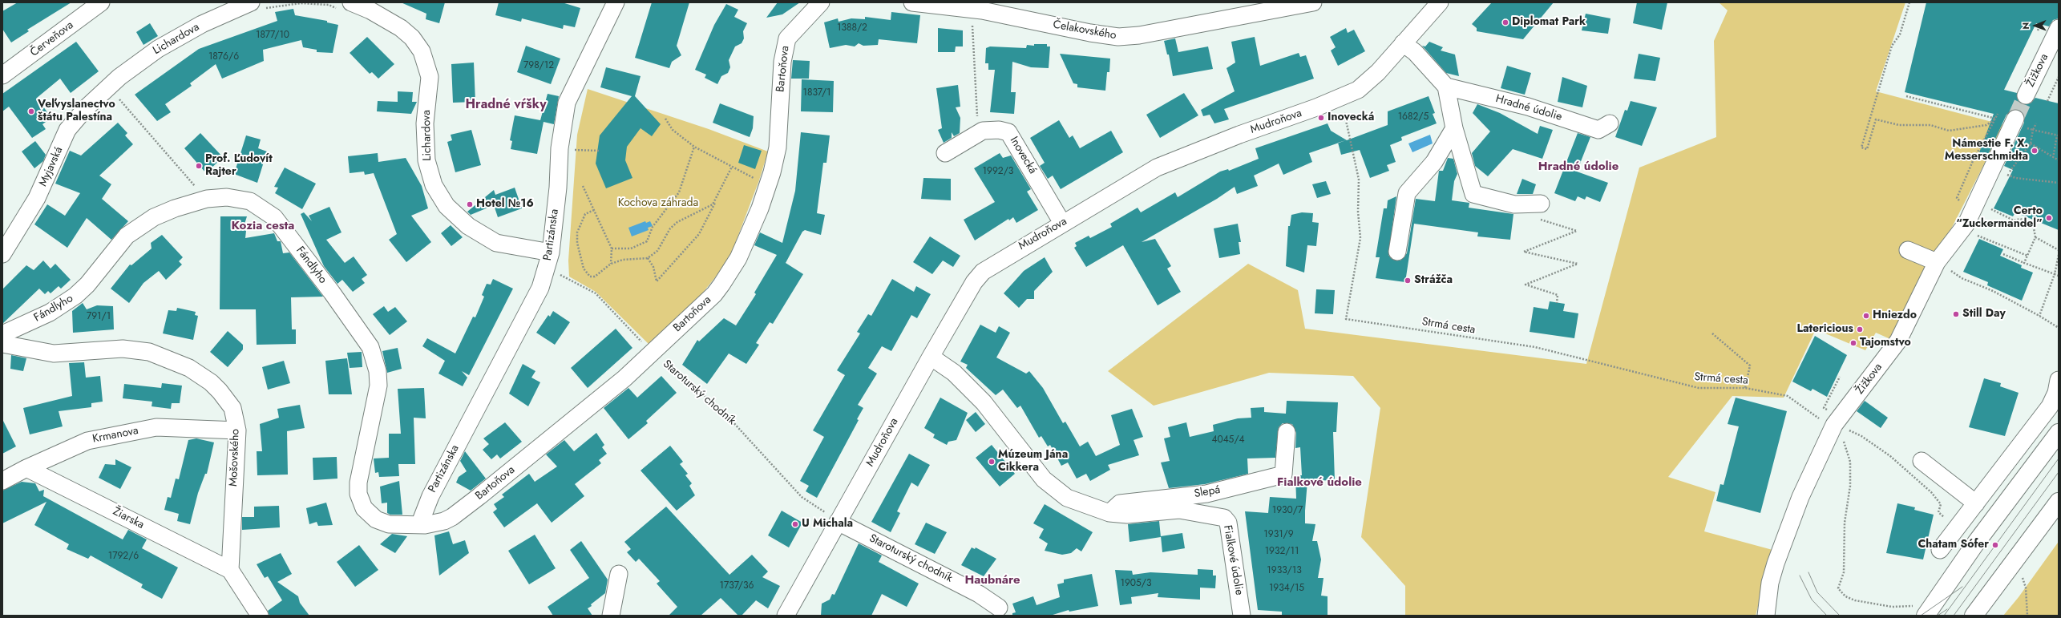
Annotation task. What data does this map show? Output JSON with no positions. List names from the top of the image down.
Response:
{
  "streets": {
    "street": [
      "Čelakovského",
      "Červeňova",
      "Lichardova",
      "Bartoňova",
      "Žižkova",
      "Hradné údolie",
      "Mudroňova",
      "Inovecká",
      "Myjavská",
      "Partizánska",
      "Fándlyho",
      "Staroturský chodník",
      "Krmanova",
      "Mošovského",
      "Slepá",
      "Žiarska",
      "Fialkové údolie"
    ],
    "path": ["Strmá cesta"]
  },
  "crossings": [
    ["Lichardova", "Myjavská"],
    ["Lichardova", "Partizánska"],
    ["Bartoňova", "Partizánska"],
    ["Bartoňova", "Fándlyho"],
    ["Bartoňova", "Staroturský chodník"],
    ["Žižkova", "Strmá cesta"],
    ["Mudroňova", "Inovecká"],
    ["Mudroňova", "Staroturský chodník"],
    ["Mudroňova", "Fialkové údolie"],
    ["Partizánska", "Fándlyho"],
    ["Krmanova", "Mošovského"],
    ["Krmanova", "Žiarska"],
    ["Mošovského", "Žiarska"],
    ["Slepá", "Fialkové údolie"]
  ],
  "districts": [
    "Hradné vŕšky",
    "Hradné údolie",
    "Kozia cesta",
    "Fialkové údolie",
    "Haubnáre"
  ],
  "parks": ["Kochova záhrada"],
  "places": [
    "Diplomat Park",
    "Veľvyslanectvo štátu Palestína",
    "Inovecká",
    "Námestie F. X. Messerschmidta",
    "Prof. Ľudovít Rajter",
    "Hotel №16",
    "Certo “Zuckermandel”",
    "Strážča",
    "Still Day",
    "Hniezdo",
    "Latericious",
    "Tajomstvo",
    "Múzeum Jána Cikkera",
    "U Michala",
    "Chatam Sófer"
  ],
  "house_numbers": [
    "1388/2",
    "1877/10",
    "1876/6",
    "798/12",
    "1837/1",
    "1682/5",
    "1992/3",
    "791/1",
    "4045/4",
    "1930/7",
    "1931/9",
    "1932/11",
    "1792/6",
    "1933/13",
    "1905/3",
    "1737/36",
    "1934/15"
  ],
  "north": "left"
}
